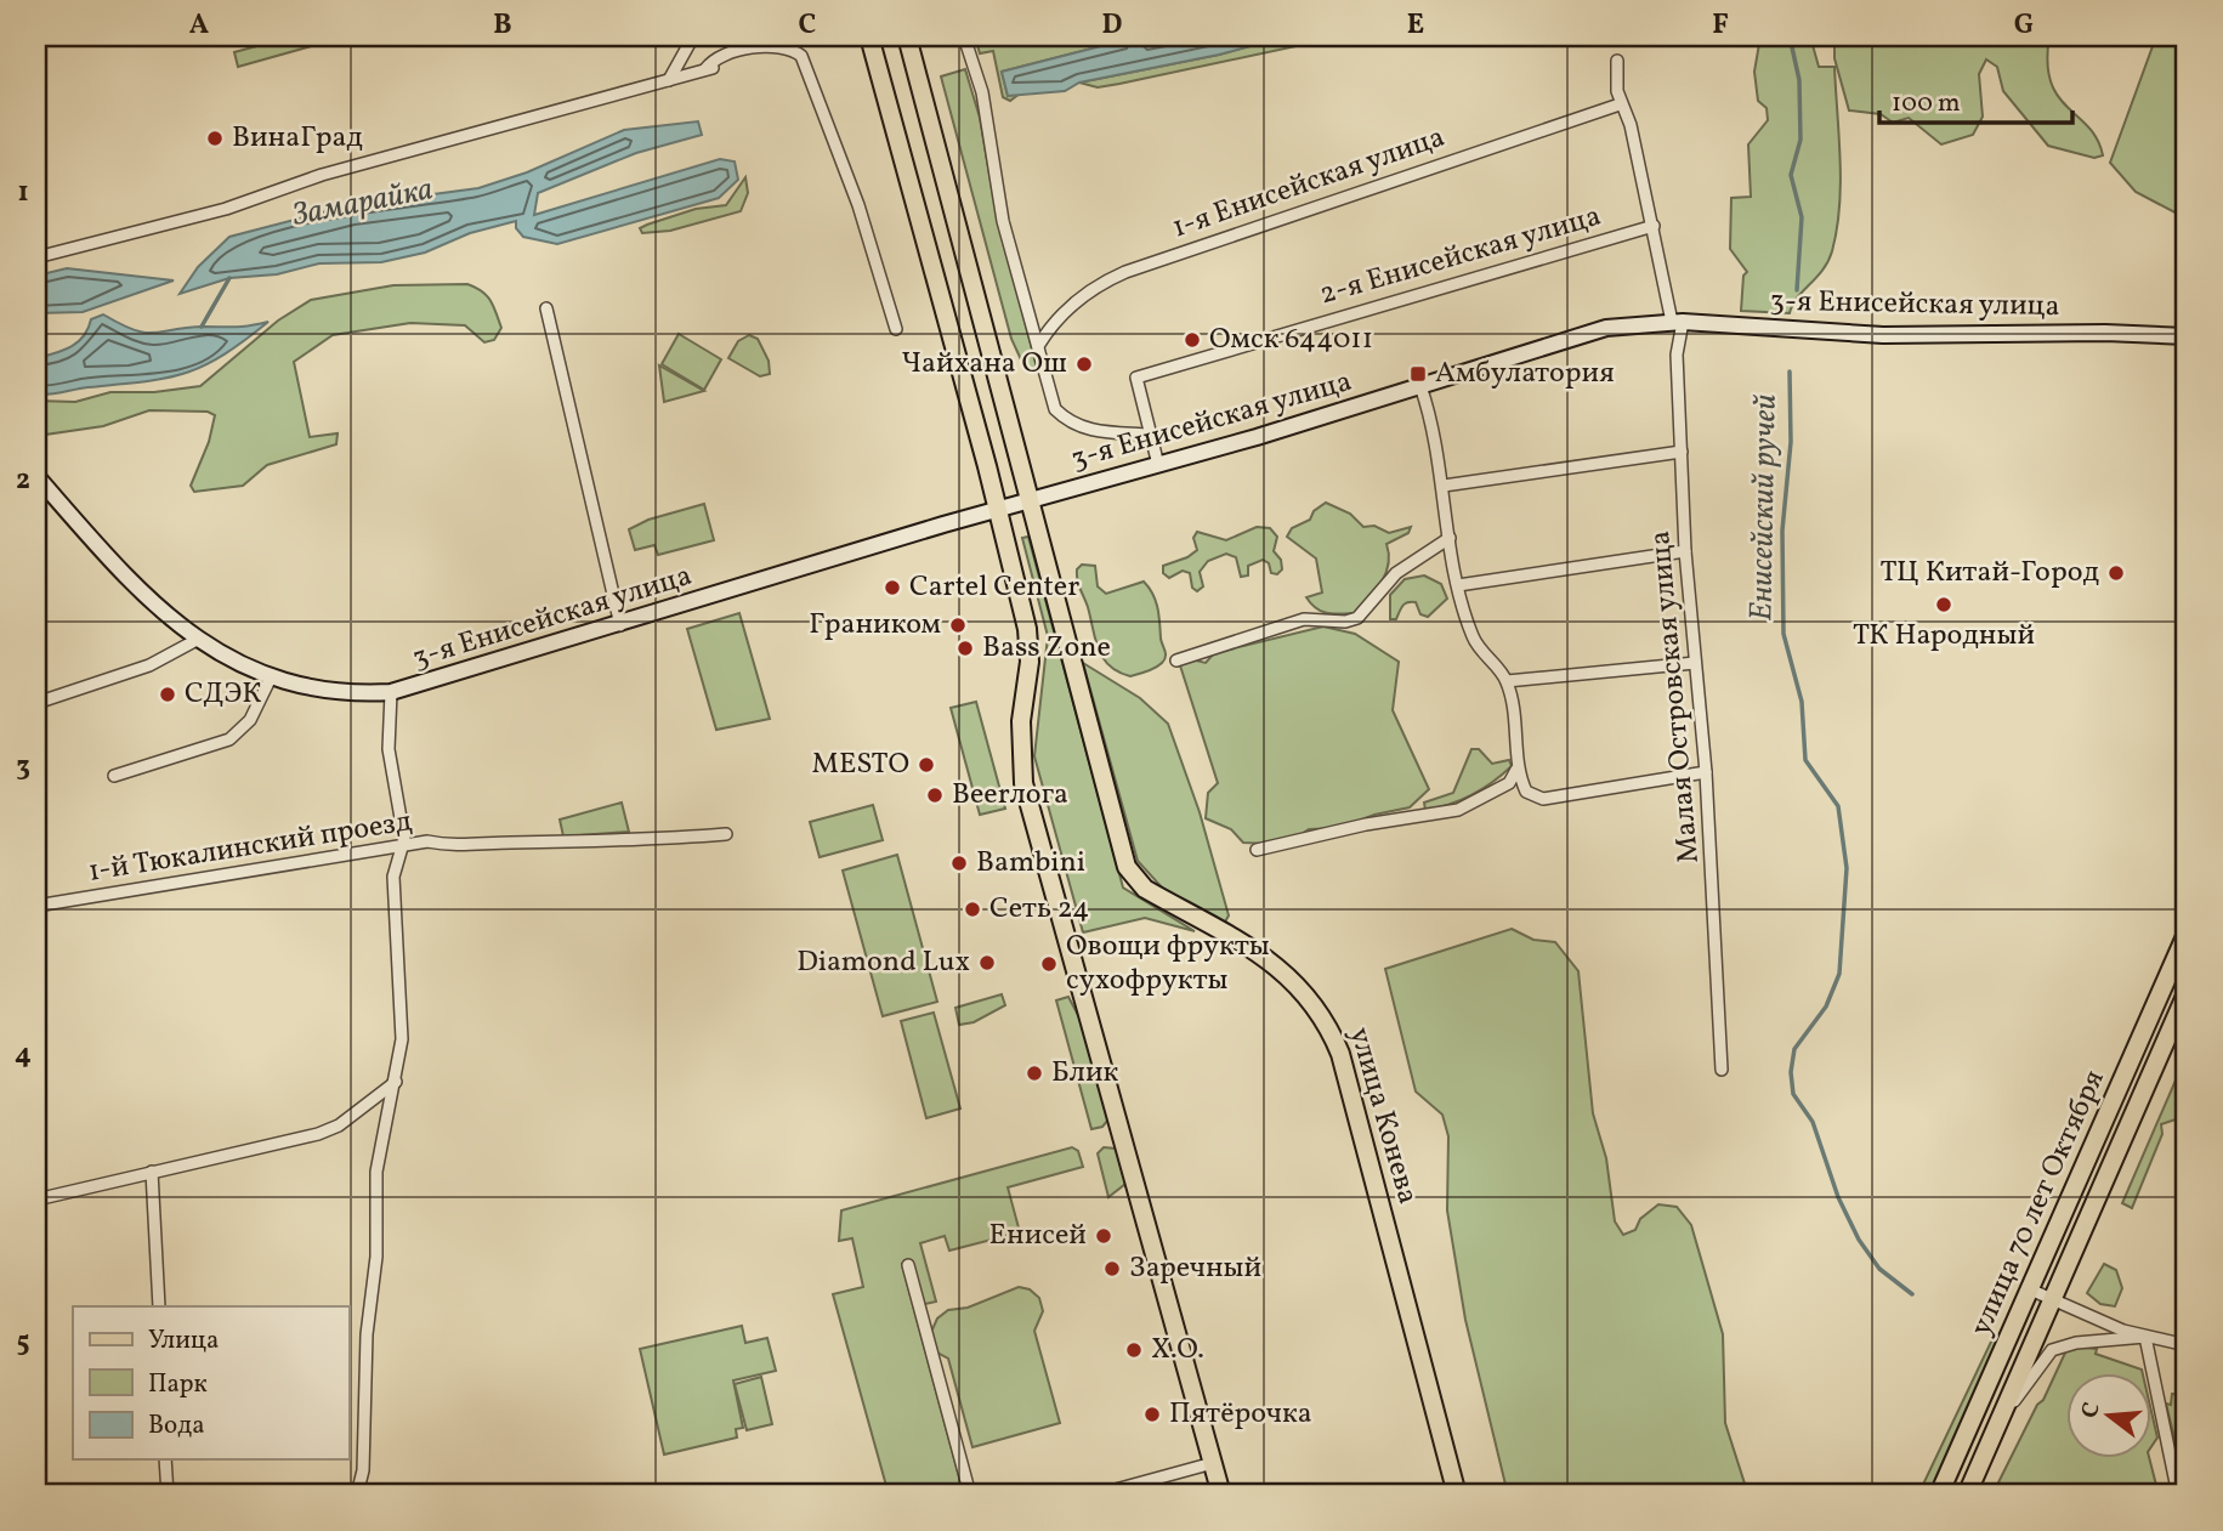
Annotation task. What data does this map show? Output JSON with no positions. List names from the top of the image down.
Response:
{
  "streets": {
    "main road": ["улица Конева", "улица 70 лет Октября"],
    "street": [
      "1-я Енисейская улица",
      "2-я Енисейская улица",
      "3-я Енисейская улица",
      "Малая Островская улица",
      "1-й Тюкалинский проезд"
    ]
  },
  "crossings": [
    ["1-я Енисейская улица", "Малая Островская улица"],
    ["2-я Енисейская улица", "Малая Островская улица"],
    ["3-я Енисейская улица", "Малая Островская улица"],
    ["3-я Енисейская улица", "улица Конева"]
  ],
  "water": ["Замарайка", "Енисейский ручей"],
  "places": {
    "other": [
      "ВинаГрад",
      "Омск 644011",
      "Чайхана Ош",
      "ТЦ Китай-Город",
      "Cartel Center",
      "ТК Народный",
      "Граником",
      "Bass Zone",
      "СДЭК",
      "MESTO",
      "Beerлога",
      "Bambini",
      "Сеть 24",
      "Diamond Lux",
      "Овощи фрукты сухофрукты",
      "Блик",
      "Енисей",
      "Заречный",
      "X.O.",
      "Пятёрочка"
    ],
    "transit": ["Амбулатория"]
  },
  "legend": ["Улица", "Парк", "Вода"],
  "scale_bar": "100 m",
  "north": "left",
  "grid": {
    "columns": [
      "A",
      "B",
      "C",
      "D",
      "E",
      "F",
      "G"
    ],
    "rows": [
      "1",
      "2",
      "3",
      "4",
      "5"
    ]
  }
}
